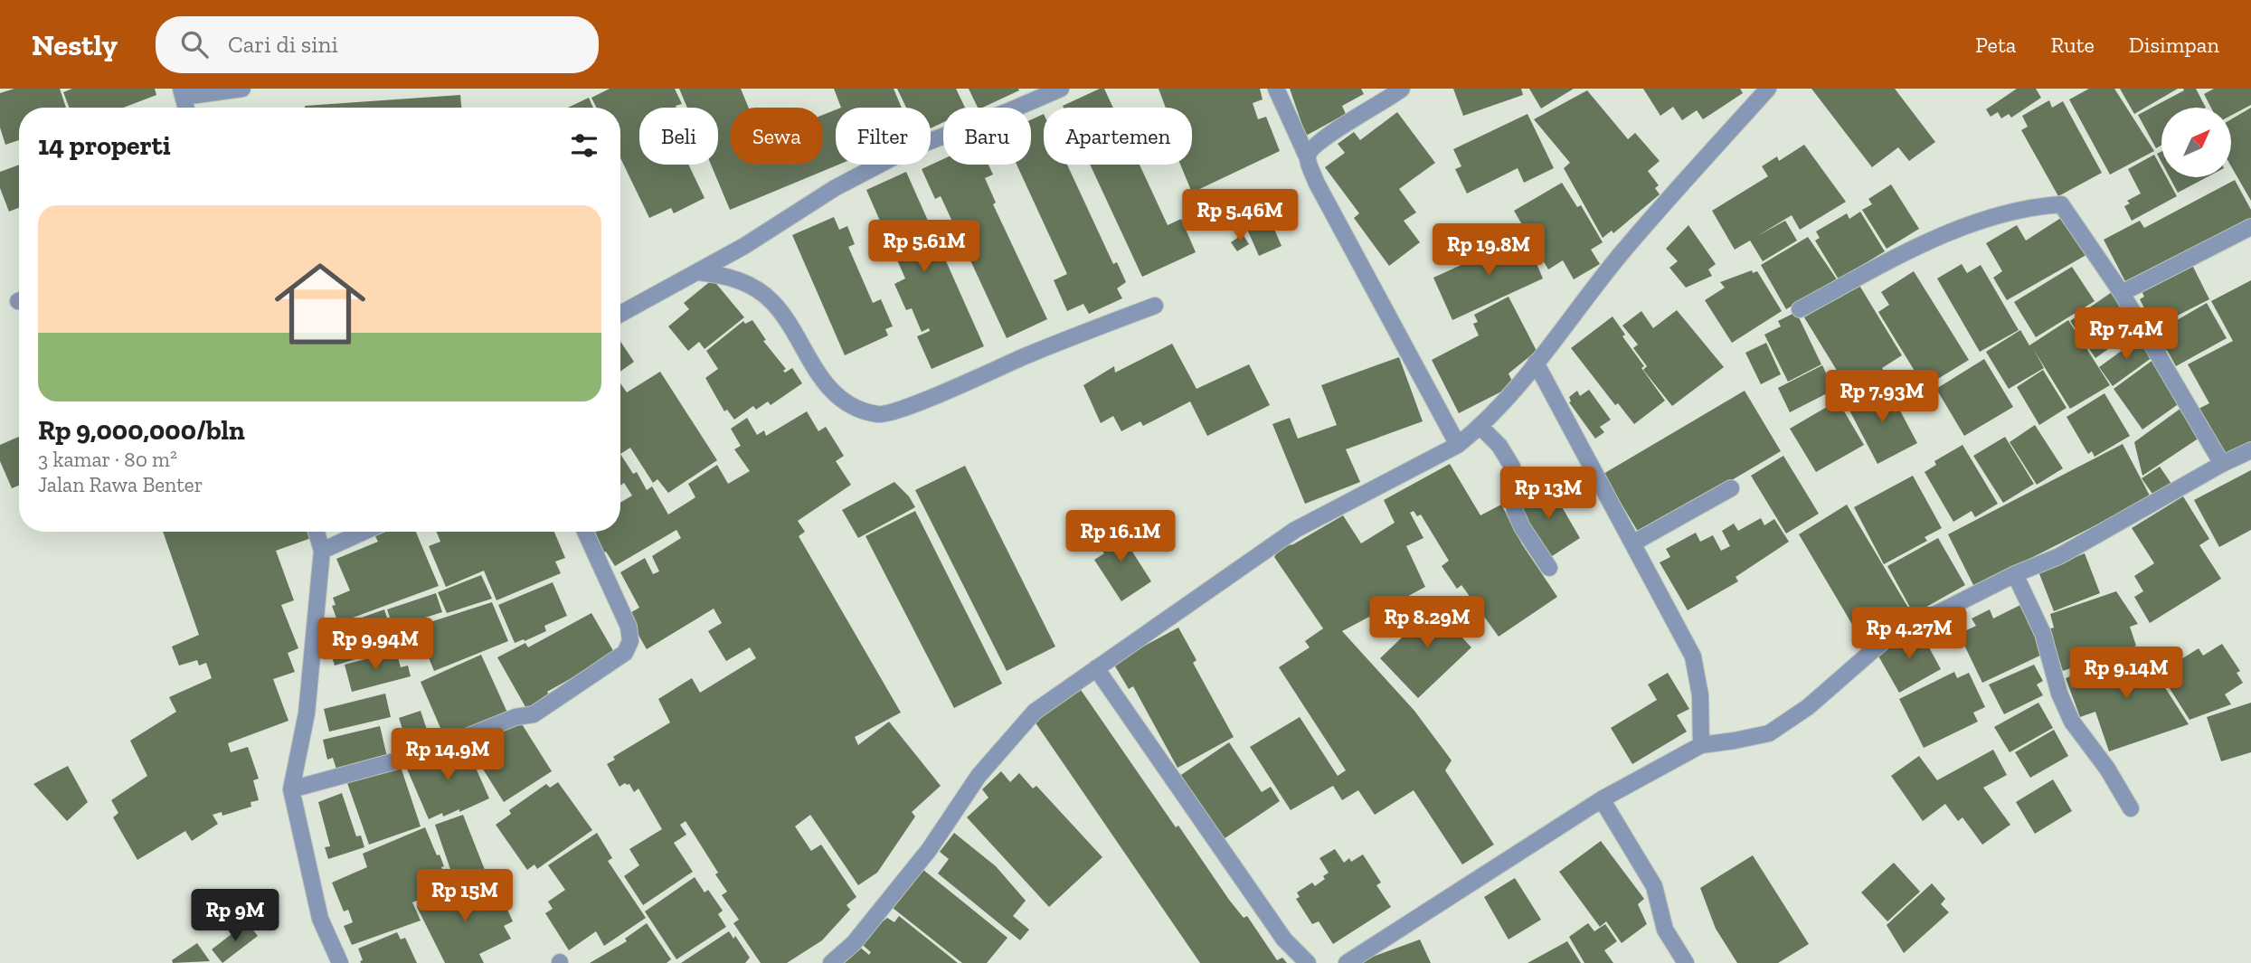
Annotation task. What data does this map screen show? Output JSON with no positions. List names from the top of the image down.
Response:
{
  "north": "top right",
  "page": {
    "header": "Nestly",
    "search": "Cari di sini",
    "nav": ["Peta", "Rute", "Disimpan"],
    "chip": [
      "Beli",
      "Sewa",
      "Filter",
      "Baru",
      "Apartemen"
    ],
    "heading": "14 properti",
    "list": [
      {
        "name": "Rp 9,000,000/bln",
        "note": "3 kamar · 80 m² · Jalan Rawa Benter"
      }
    ],
    "price": [
      "Rp 5.46M",
      "Rp 5.61M",
      "Rp 19.8M",
      "Rp 7.4M",
      "Rp 7.93M",
      "Rp 13M",
      "Rp 16.1M",
      "Rp 8.29M",
      "Rp 4.27M",
      "Rp 9.94M",
      "Rp 9.14M",
      "Rp 14.9M",
      "Rp 15M",
      "Rp 9M"
    ]
  }
}
